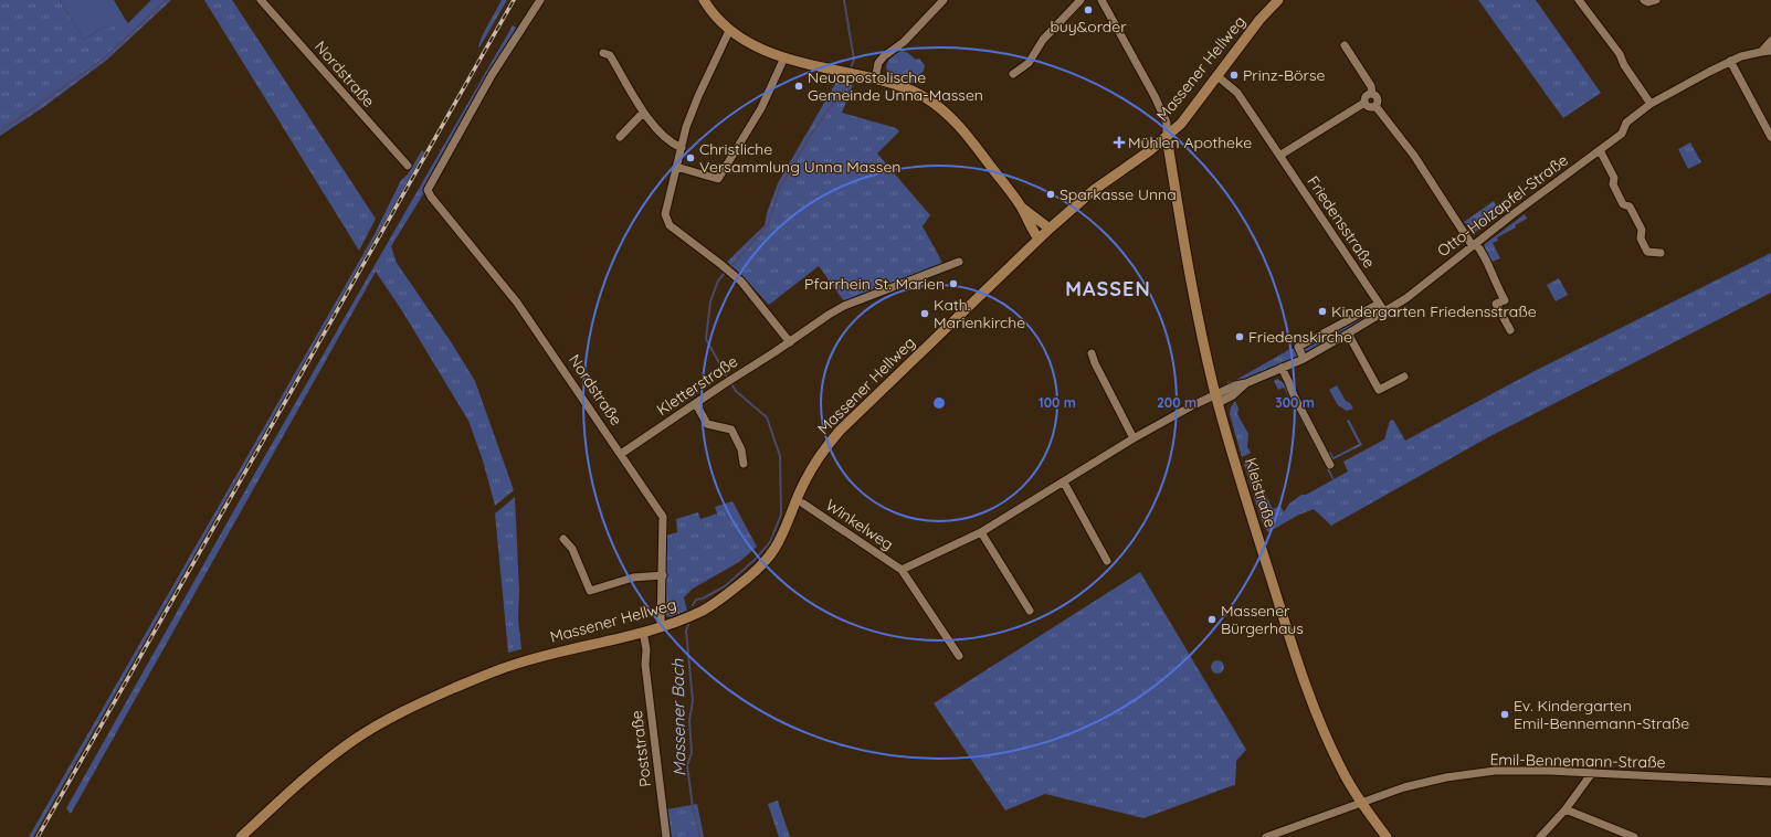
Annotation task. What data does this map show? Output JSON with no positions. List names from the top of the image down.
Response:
{
  "streets": {
    "main road": ["Massener Hellweg", "Kleistraße"],
    "street": [
      "Nordstraße",
      "Otto-Holzapfel-Straße",
      "Friedensstraße",
      "Kletterstraße",
      "Winkelweg",
      "Poststraße",
      "Emil-Bennemann-Straße"
    ]
  },
  "crossings": [
    ["Massener Hellweg", "Nordstraße"],
    ["Massener Hellweg", "Friedensstraße"],
    ["Massener Hellweg", "Kleistraße"],
    ["Massener Hellweg", "Poststraße"],
    ["Nordstraße", "Kletterstraße"],
    ["Otto-Holzapfel-Straße", "Friedensstraße"],
    ["Otto-Holzapfel-Straße", "Kleistraße"],
    ["Otto-Holzapfel-Straße", "Winkelweg"],
    ["Kleistraße", "Winkelweg"],
    ["Kleistraße", "Emil-Bennemann-Straße"]
  ],
  "districts": ["MASSEN"],
  "water": ["Massener Bach"],
  "places": {
    "other": [
      "buy&order",
      "Prinz-Börse",
      "Neuapostolische Gemeinde Unna-Massen",
      "Christliche Versammlung Unna Massen",
      "Sparkasse Unna",
      "Pfarrhein St. Marien",
      "Kindergarten Friedensstraße",
      "Kath. Marienkirche",
      "Friedenskirche",
      "Massener Bürgerhaus",
      "Ev. Kindergarten Emil-Bennemann-Straße"
    ],
    "health": ["Mühlen Apotheke"]
  },
  "rings": ["100 m", "200 m", "300 m"]
}
